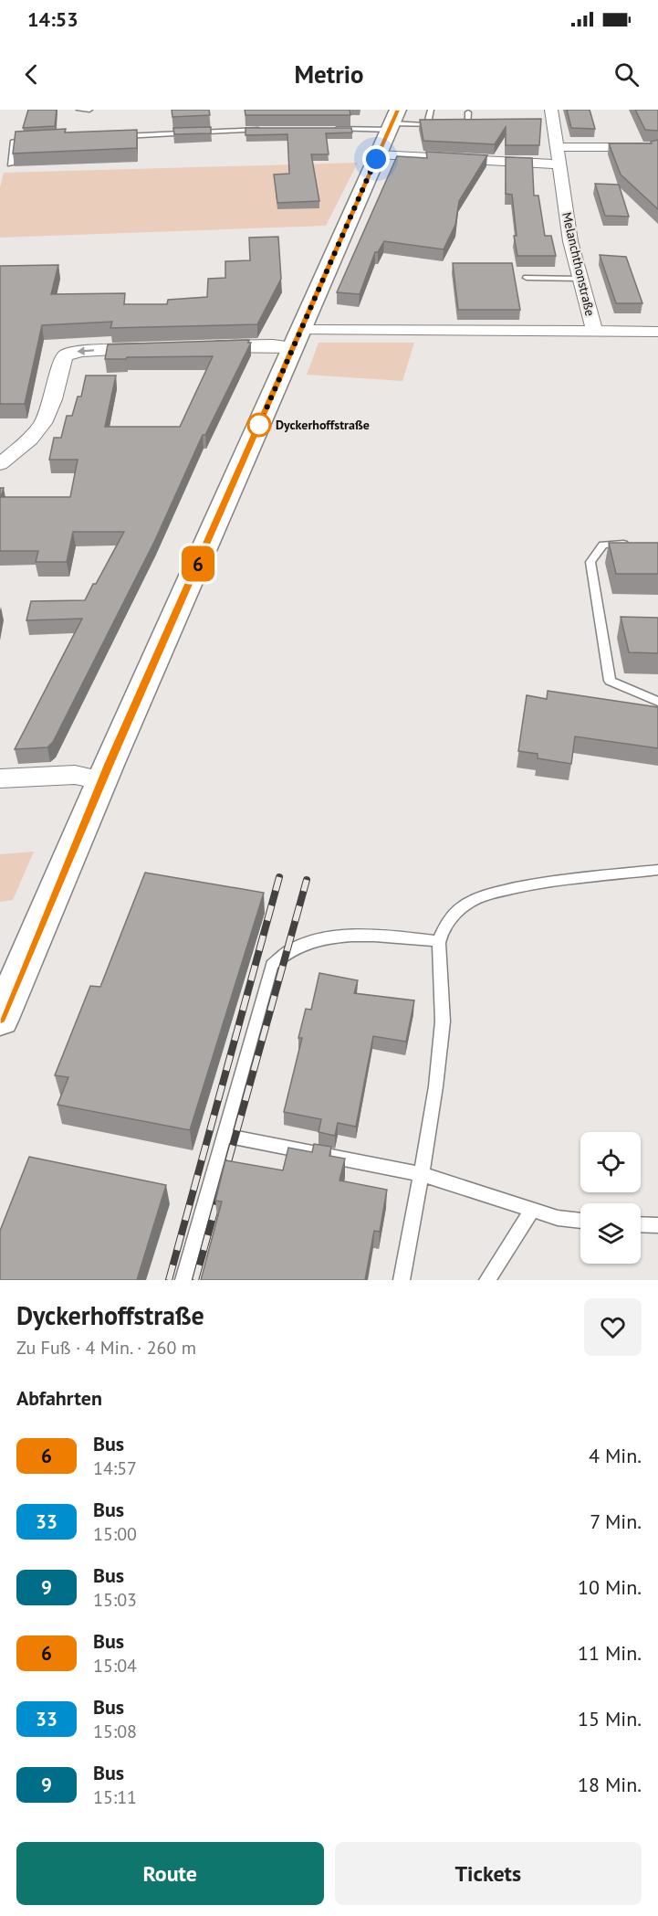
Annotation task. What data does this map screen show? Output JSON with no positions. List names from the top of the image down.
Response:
{
  "streets": {
    "street": ["Melanchthonstraße"]
  },
  "places": ["Dyckerhoffstraße"],
  "lines": ["bus line 6"],
  "page": {
    "status": "14:53",
    "header": "Metrio",
    "on_map": "6",
    "heading": [
      ["Dyckerhoffstraße", "Zu Fuß · 4 Min. · 260 m"],
      "Abfahrten"
    ],
    "list": [
      {
        "mark": "6",
        "name": "Bus",
        "note": "14:57",
        "value": "4 Min."
      },
      {
        "mark": "33",
        "name": "Bus",
        "note": "15:00",
        "value": "7 Min."
      },
      {
        "mark": "9",
        "name": "Bus",
        "note": "15:03",
        "value": "10 Min."
      },
      {
        "mark": "6",
        "name": "Bus",
        "note": "15:04",
        "value": "11 Min."
      },
      {
        "mark": "33",
        "name": "Bus",
        "note": "15:08",
        "value": "15 Min."
      },
      {
        "mark": "9",
        "name": "Bus",
        "note": "15:11",
        "value": "18 Min."
      }
    ],
    "buttons": ["Route", "Tickets"]
  }
}
